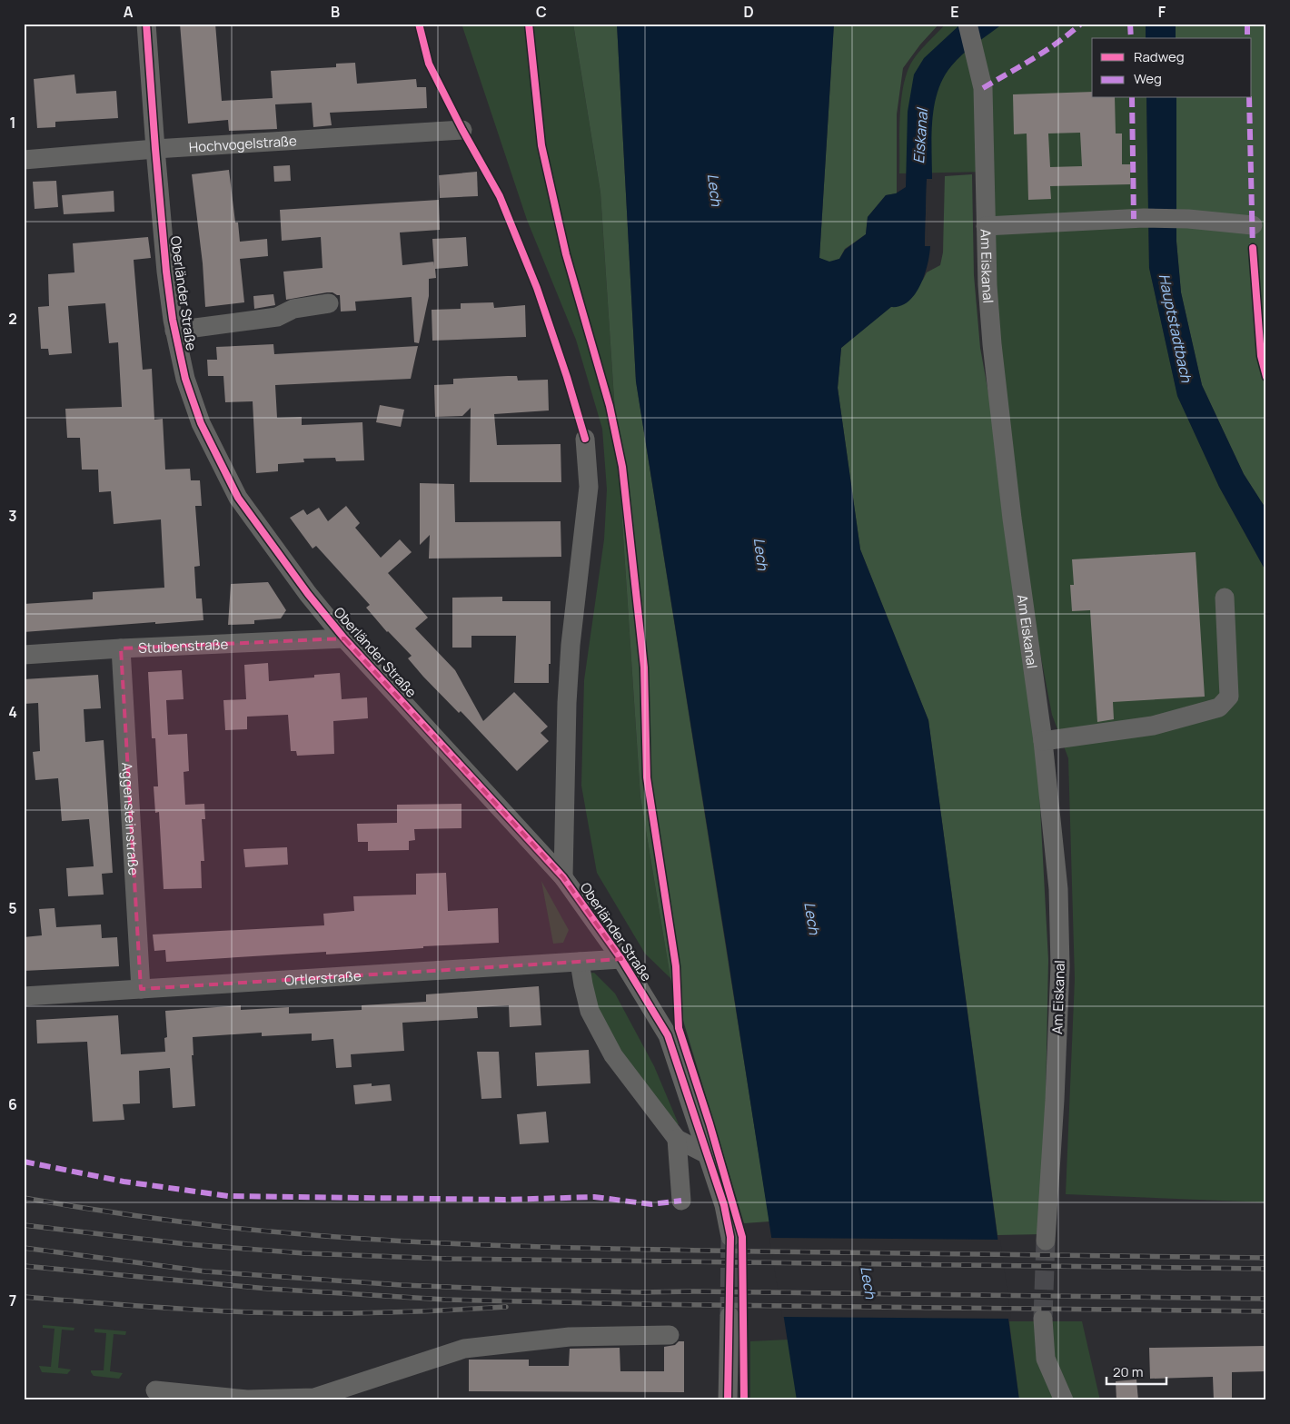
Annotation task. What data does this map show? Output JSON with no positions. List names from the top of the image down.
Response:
{
  "streets": {
    "street": [
      "Hochvogelstraße",
      "Am Eiskanal",
      "Oberländer Straße",
      "Stuibenstraße",
      "Aggensteinstraße",
      "Ortlerstraße"
    ]
  },
  "crossings": [
    ["Hochvogelstraße", "Oberländer Straße"],
    ["Oberländer Straße", "Stuibenstraße"],
    ["Oberländer Straße", "Ortlerstraße"],
    ["Stuibenstraße", "Aggensteinstraße"],
    ["Aggensteinstraße", "Ortlerstraße"]
  ],
  "water": ["Eiskanal", "Lech", "Hauptstadtbach"],
  "legend": ["Radweg", "Weg"],
  "scale_bar": "20 m",
  "grid": {
    "columns": [
      "A",
      "B",
      "C",
      "D",
      "E",
      "F"
    ],
    "rows": [
      "1",
      "2",
      "3",
      "4",
      "5",
      "6",
      "7"
    ]
  }
}
